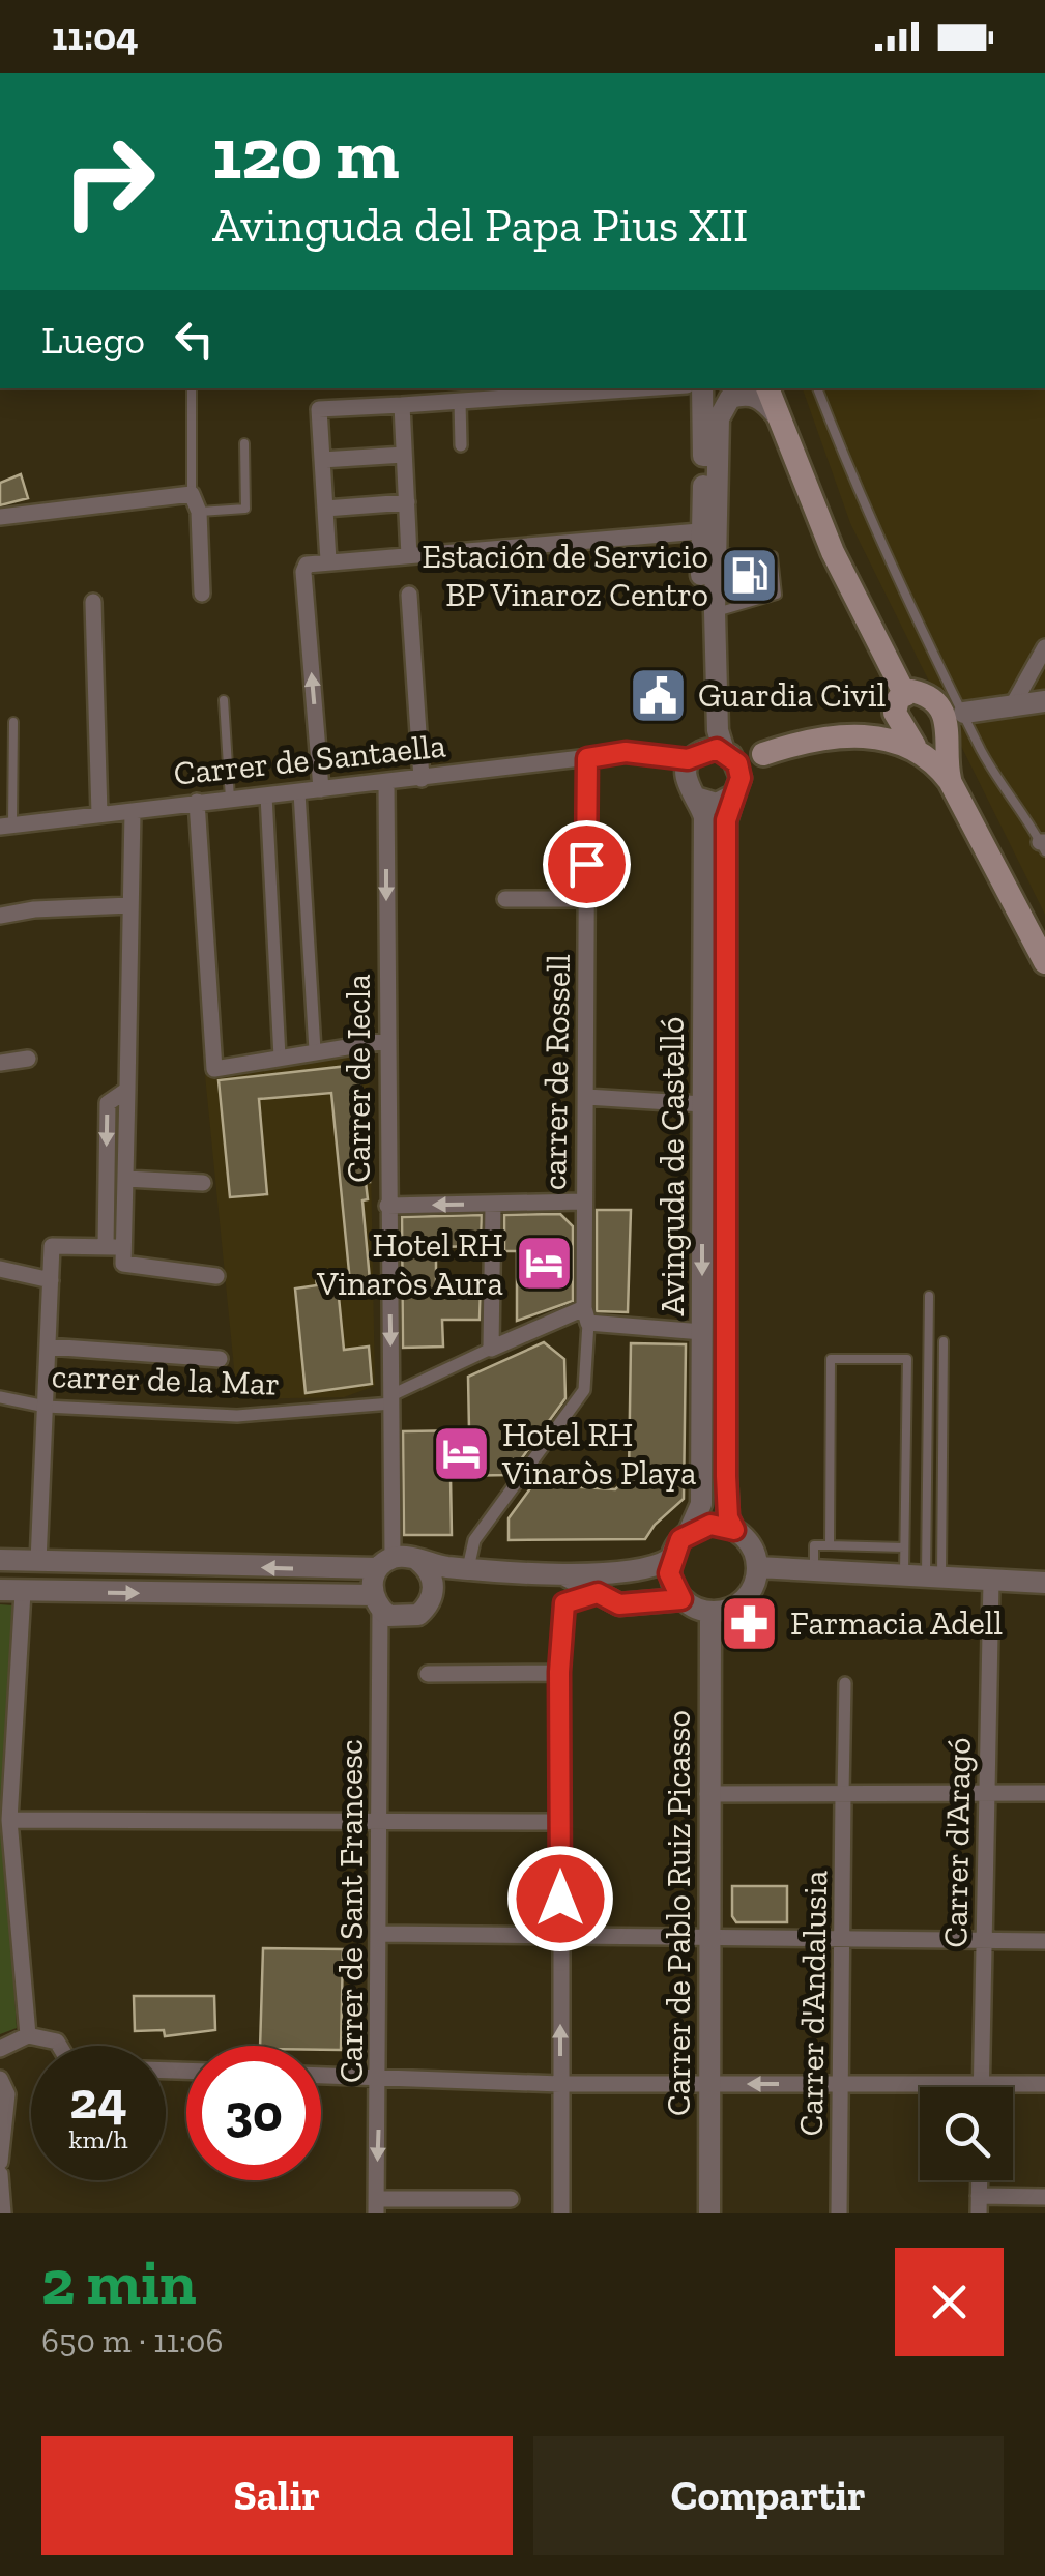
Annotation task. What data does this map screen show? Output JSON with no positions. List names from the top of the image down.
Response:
{
  "streets": {
    "street": [
      "Carrer de Santaella",
      "carrer de Rossell",
      "Carrer de Iecla",
      "Avinguda de Castelló",
      "carrer de la Mar",
      "Carrer d'Aragó",
      "Carrer de Sant Francesc",
      "Carrer de Pablo Ruiz Picasso",
      "Carrer d'Andalusia"
    ]
  },
  "crossings": [
    ["Carrer de Santaella", "carrer de Rossell"],
    ["Carrer de Santaella", "Carrer de Iecla"],
    ["Carrer de Santaella", "Avinguda de Castelló"],
    ["carrer de Rossell", "carrer de la Mar"],
    ["Carrer de Iecla", "carrer de la Mar"],
    ["Carrer de Iecla", "Carrer de Sant Francesc"],
    ["Avinguda de Castelló", "carrer de la Mar"],
    ["Avinguda de Castelló", "Carrer de Pablo Ruiz Picasso"]
  ],
  "places": {
    "fuel station": ["Estación de Servicio BP Vinaroz Centro"],
    "public building": ["Guardia Civil"],
    "hotel": ["Hotel RH Vinaròs Aura", "Hotel RH Vinaròs Playa"],
    "pharmacy": ["Farmacia Adell"]
  },
  "page": {
    "status": "11:04",
    "turn": ["120 m", "Avinguda del Papa Pius XII"],
    "then": "Luego",
    "speed": "24 km/h",
    "limit": "30",
    "heading": ["2 min", "650 m · 11:06"],
    "buttons": ["Salir", "Compartir"]
  }
}
